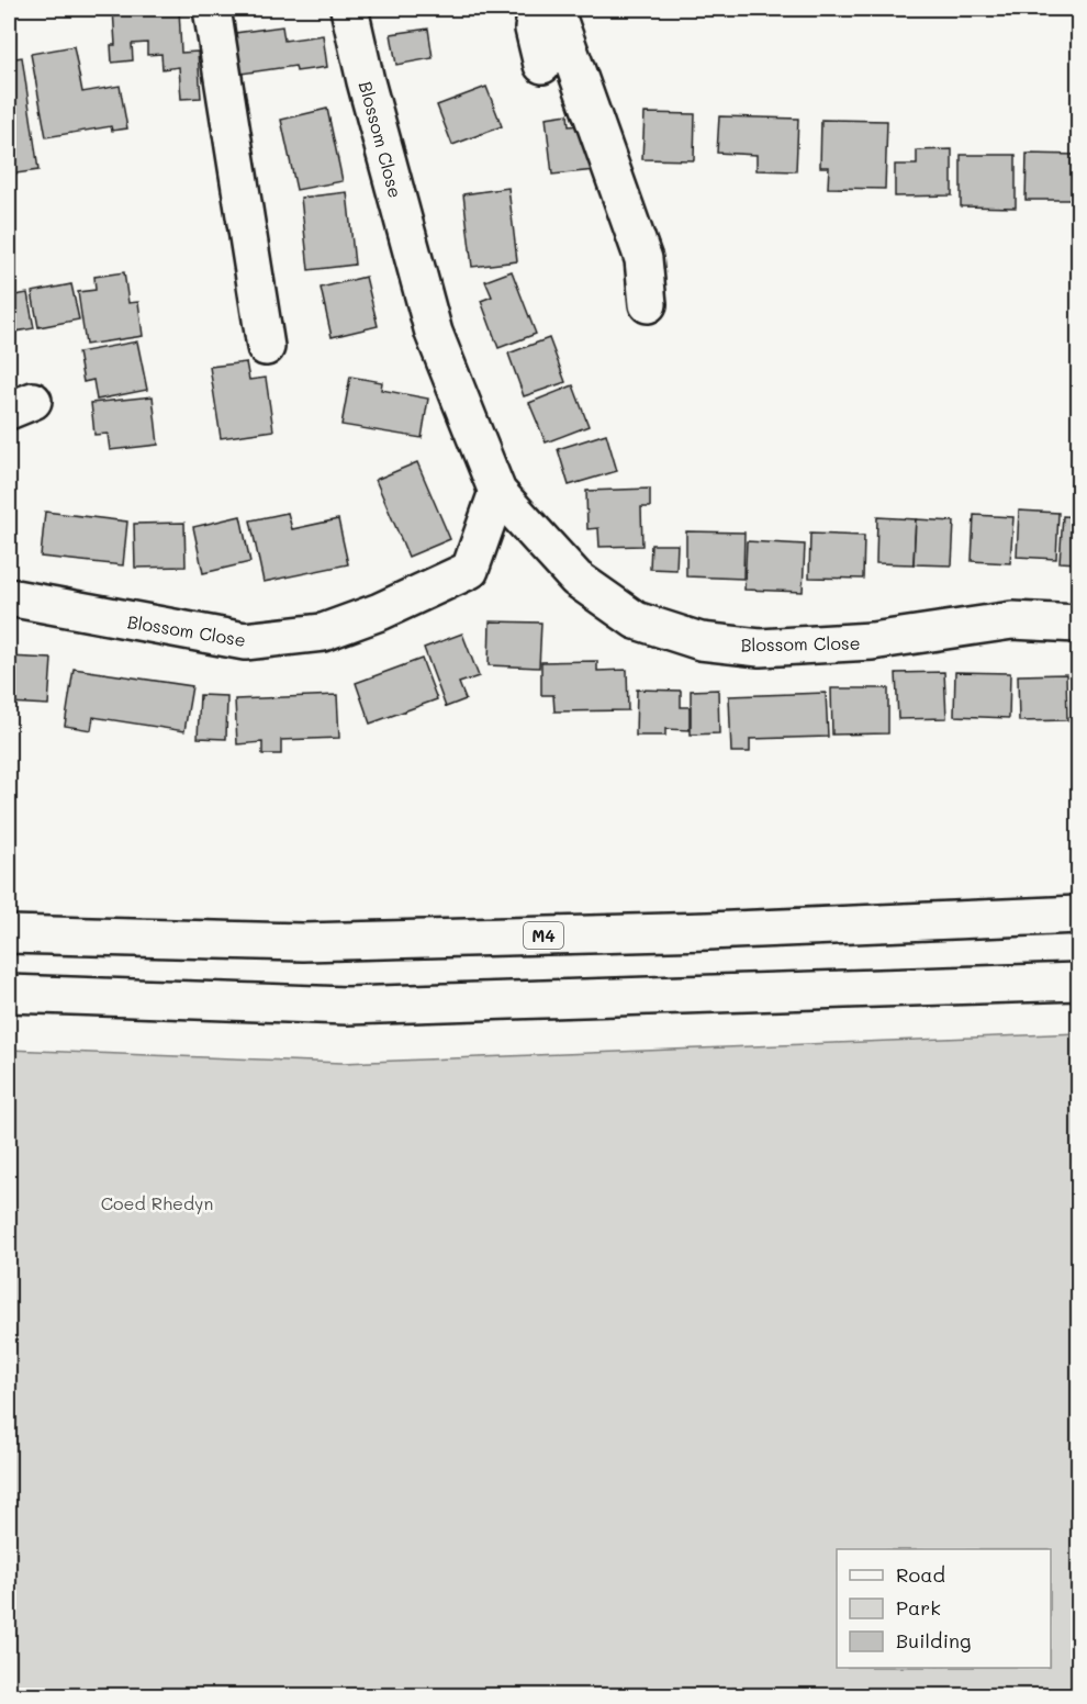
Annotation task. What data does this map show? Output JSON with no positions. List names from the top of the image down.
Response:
{
  "streets": {
    "main road": ["Blossom Close", "M4"]
  },
  "parks": ["Coed Rhedyn"],
  "legend": ["Road", "Park", "Building"]
}
